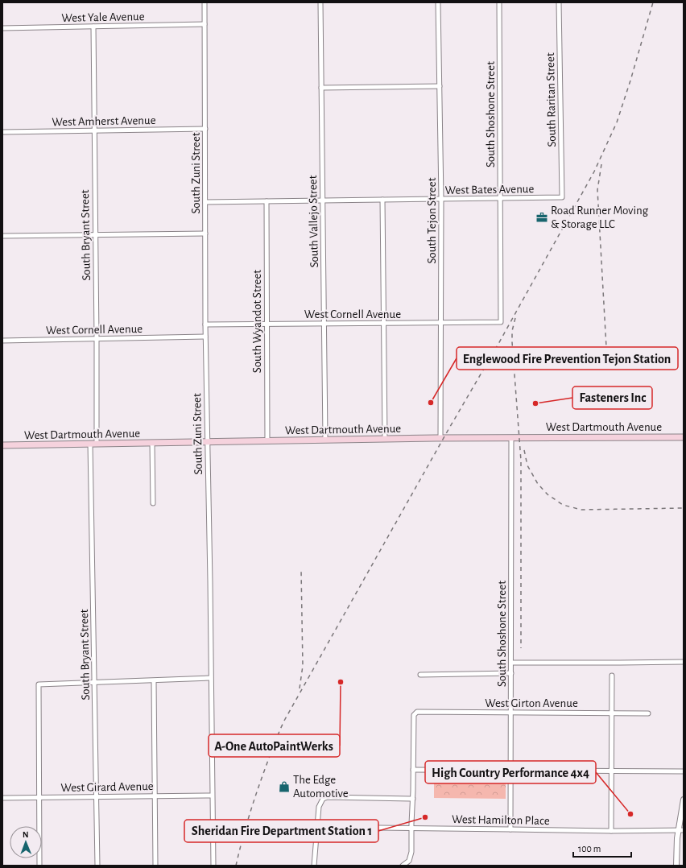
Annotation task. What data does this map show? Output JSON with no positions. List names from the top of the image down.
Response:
{
  "streets": {
    "main road": ["West Dartmouth Avenue"],
    "street": [
      "West Yale Avenue",
      "South Raritan Street",
      "South Shoshone Street",
      "West Amherst Avenue",
      "South Zuni Street",
      "West Bates Avenue",
      "South Tejon Street",
      "South Vallejo Street",
      "South Bryant Street",
      "West Cornell Avenue",
      "South Wyandot Street",
      "West Girton Avenue",
      "West Girard Avenue",
      "West Hamilton Place"
    ]
  },
  "crossings": [
    ["West Yale Avenue", "South Zuni Street"],
    ["West Yale Avenue", "South Bryant Street"],
    ["South Raritan Street", "West Bates Avenue"],
    ["South Shoshone Street", "West Bates Avenue"],
    ["South Shoshone Street", "West Cornell Avenue"],
    ["South Shoshone Street", "West Dartmouth Avenue"],
    ["South Shoshone Street", "West Girton Avenue"],
    ["South Shoshone Street", "West Hamilton Place"],
    ["West Amherst Avenue", "South Zuni Street"],
    ["West Amherst Avenue", "South Bryant Street"],
    ["South Zuni Street", "West Bates Avenue"],
    ["South Zuni Street", "West Cornell Avenue"],
    ["South Zuni Street", "West Dartmouth Avenue"],
    ["South Zuni Street", "West Girard Avenue"],
    ["West Bates Avenue", "South Tejon Street"],
    ["West Bates Avenue", "South Vallejo Street"],
    ["West Bates Avenue", "South Wyandot Street"],
    ["South Tejon Street", "West Cornell Avenue"],
    ["South Tejon Street", "West Dartmouth Avenue"],
    ["South Vallejo Street", "West Cornell Avenue"],
    ["South Vallejo Street", "West Dartmouth Avenue"],
    ["South Bryant Street", "West Cornell Avenue"],
    ["South Bryant Street", "West Dartmouth Avenue"],
    ["South Bryant Street", "West Girard Avenue"],
    ["West Cornell Avenue", "South Wyandot Street"],
    ["South Wyandot Street", "West Dartmouth Avenue"]
  ],
  "places": {
    "office": ["Road Runner Moving & Storage LLC"],
    "other": [
      "Englewood Fire Prevention Tejon Station",
      "Fasteners Inc",
      "A-One AutoPaintWerks",
      "High Country Performance 4x4",
      "Sheridan Fire Department Station 1"
    ],
    "shop": ["The Edge Automotive"]
  },
  "scale_bar": "100 m",
  "north": "top"
}
